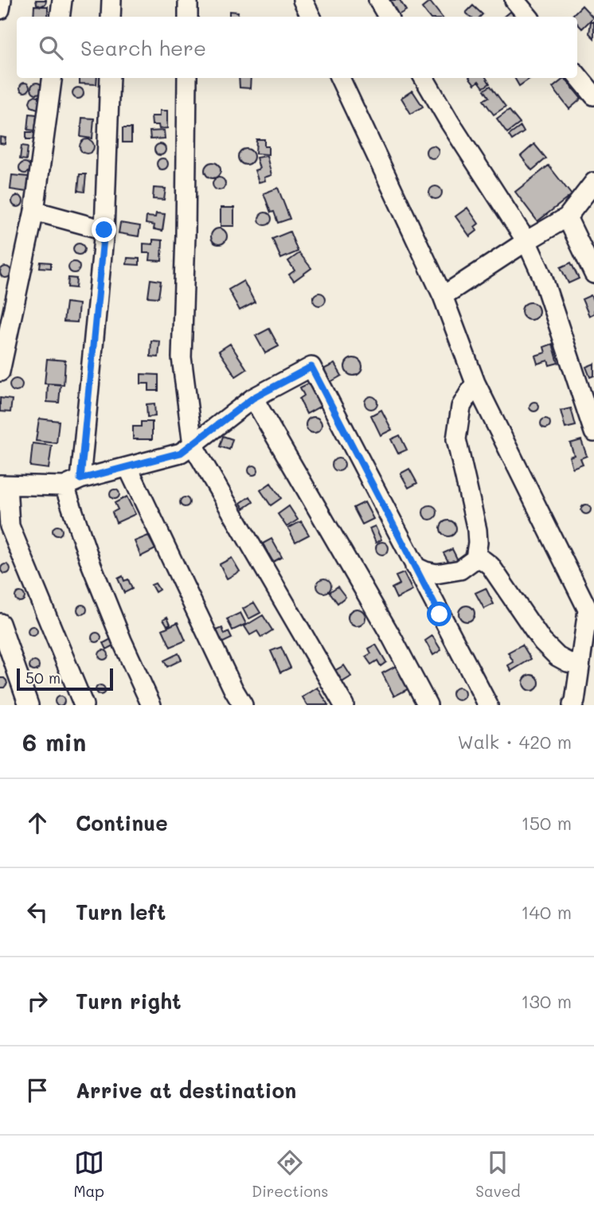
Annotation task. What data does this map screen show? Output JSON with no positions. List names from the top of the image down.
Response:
{
  "scale_bar": "50 m",
  "page": {
    "search": "Search here",
    "scale": "50 m",
    "heading": ["6 min", "Walk · 420 m"],
    "list": [
      ["Continue", "150 m"],
      ["Turn left", "140 m"],
      ["Turn right", "130 m"],
      "Arrive at destination"
    ],
    "nav": ["Map", "Directions", "Saved"]
  }
}
